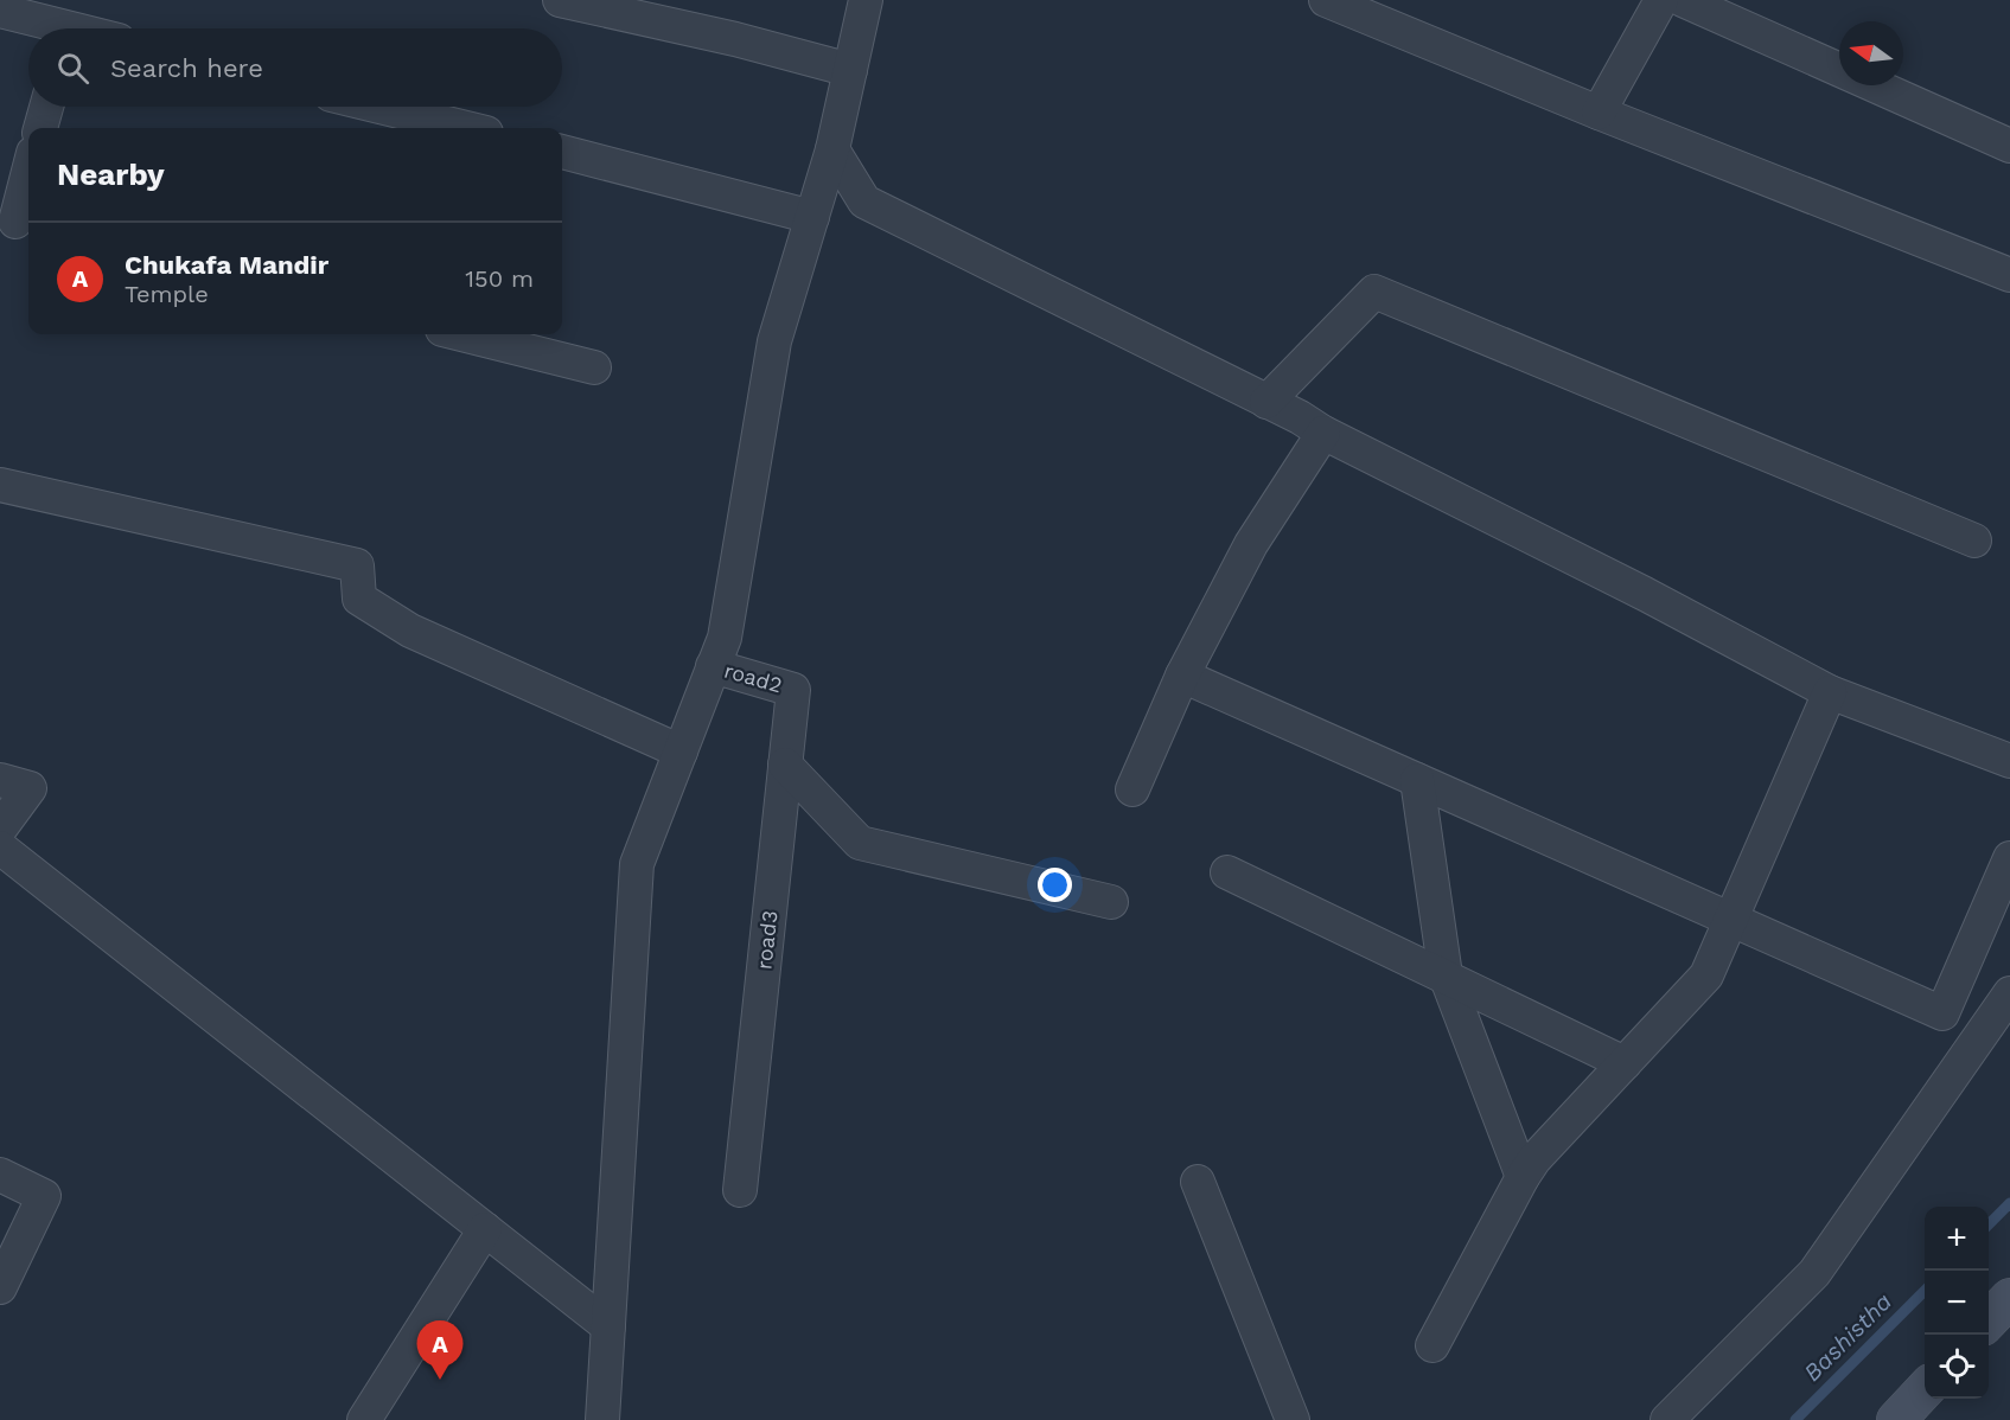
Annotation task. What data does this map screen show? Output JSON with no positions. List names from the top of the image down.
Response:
{
  "streets": {
    "street": ["road2", "road3"]
  },
  "crossings": [
    ["road2", "road3"]
  ],
  "water": ["Bashistha"],
  "north": "left",
  "page": {
    "search": "Search here",
    "heading": "Nearby",
    "list": [
      {
        "mark": "A",
        "name": "Chukafa Mandir",
        "note": "Temple",
        "value": "150 m"
      }
    ],
    "map_buttons": ["+", "−"],
    "pins": "A"
  }
}
